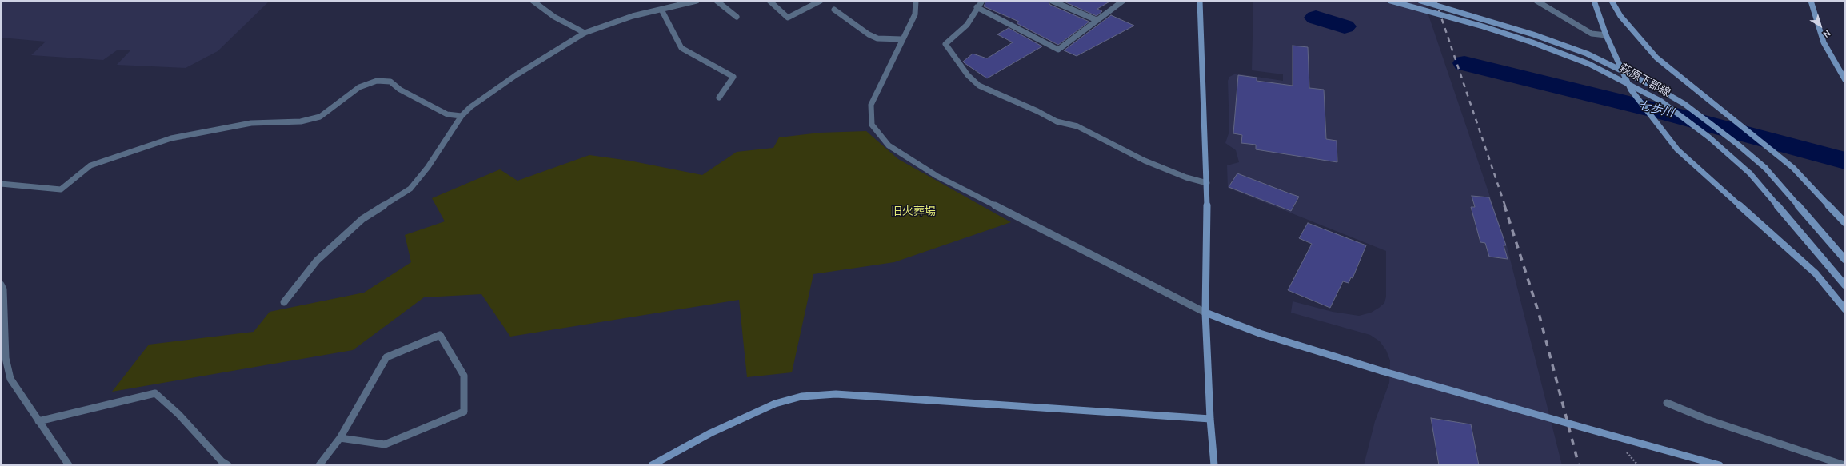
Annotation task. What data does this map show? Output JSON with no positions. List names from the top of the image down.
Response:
{
  "streets": {
    "street": ["萩原下郡線"]
  },
  "water": ["七歩川"],
  "parks": ["旧火葬場"],
  "north": "bottom right"
}
